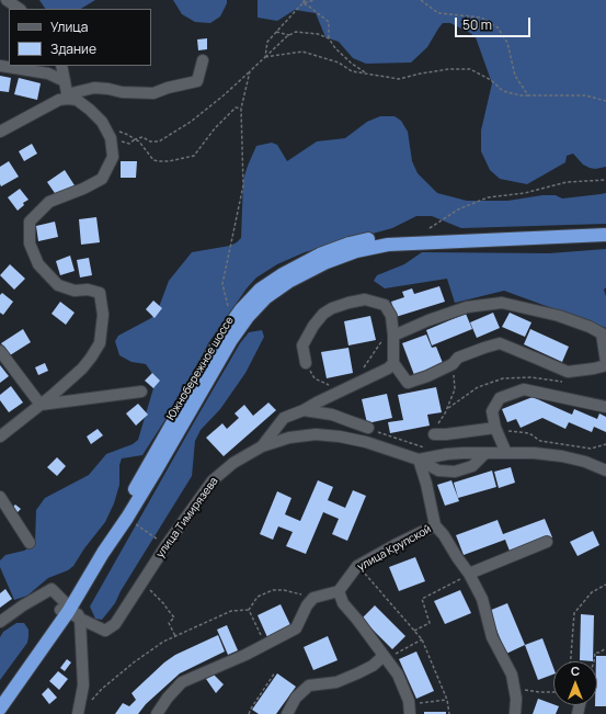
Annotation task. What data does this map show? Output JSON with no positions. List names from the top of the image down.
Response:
{
  "streets": {
    "highway": ["Южнобережное шоссе"],
    "street": ["улица Тимирязева", "улица Крупской"]
  },
  "legend": ["Улица", "Здание"],
  "scale_bar": "50 m",
  "north": "top"
}
